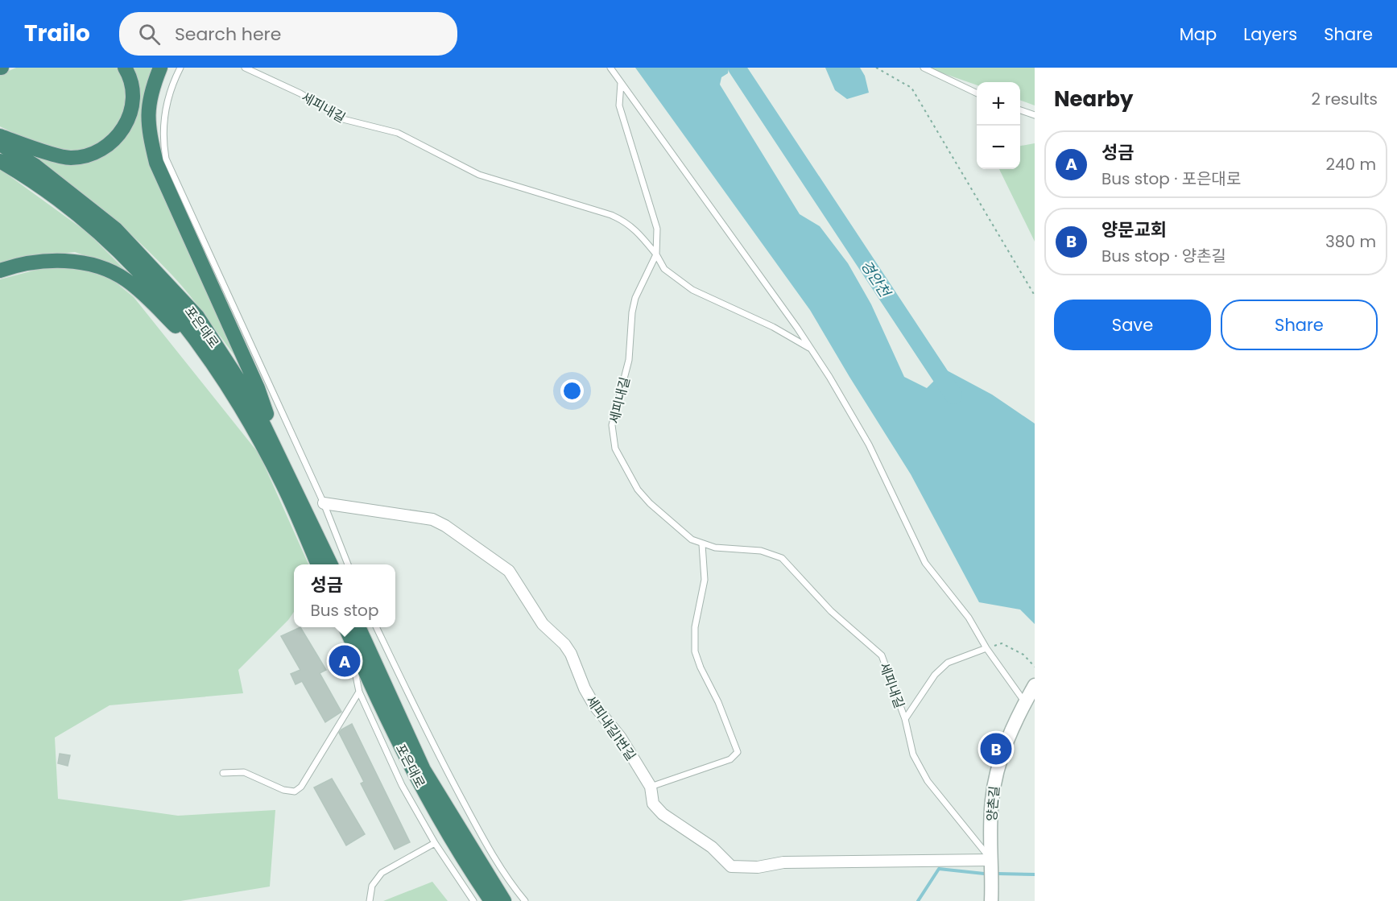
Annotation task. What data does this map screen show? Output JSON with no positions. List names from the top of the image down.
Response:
{
  "streets": {
    "highway": ["포은대로"],
    "street": ["세피내길1번길", "양촌길"],
    "lane": ["세피내길"]
  },
  "crossings": [
    ["세피내길", "세피내길1번길"],
    ["세피내길", "양촌길"],
    ["세피내길1번길", "양촌길"]
  ],
  "water": ["경안천"],
  "page": {
    "header": "Trailo",
    "search": "Search here",
    "nav": ["Map", "Layers", "Share"],
    "heading": ["Nearby", "2 results"],
    "map_buttons": ["+", "−"],
    "list": [
      {
        "mark": "A",
        "name": "성금",
        "note": "Bus stop · 포은대로",
        "value": "240 m"
      },
      {
        "mark": "B",
        "name": "양문교회",
        "note": "Bus stop · 양촌길",
        "value": "380 m"
      }
    ],
    "buttons": ["Save", "Share"],
    "popup": ["성금", "Bus stop"],
    "pins": ["A", "B"]
  }
}
